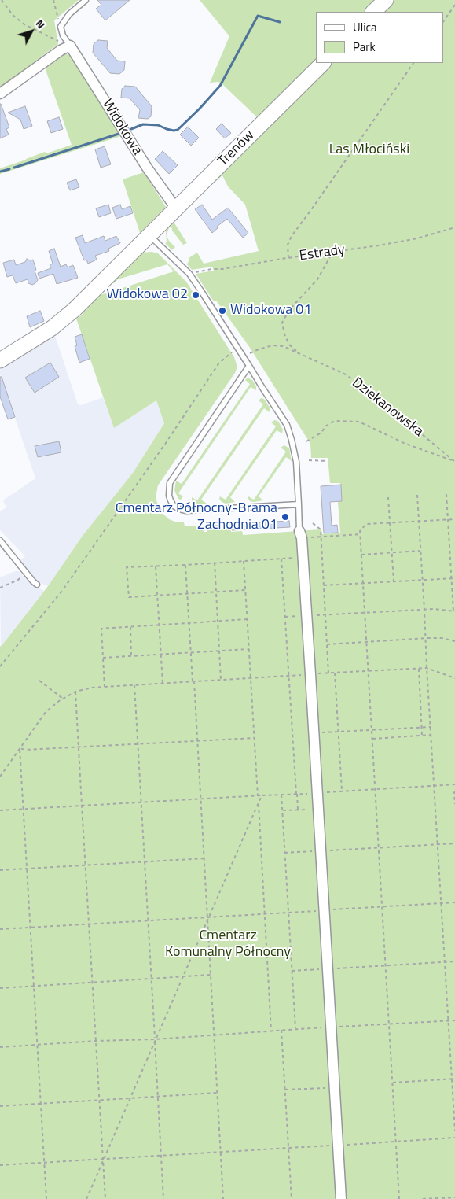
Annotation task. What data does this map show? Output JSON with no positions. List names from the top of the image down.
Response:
{
  "streets": {
    "main road": ["Trenów"],
    "street": ["Widokowa"],
    "path": ["Estrady", "Dziekanowska"]
  },
  "crossings": [
    ["Widokowa", "Trenów"]
  ],
  "parks": ["Las Młociński", "Cmentarz Komunalny Północny"],
  "places": ["Widokowa 02", "Widokowa 01", "Cmentarz Północny-Brama Zachodnia 01"],
  "legend": ["Ulica", "Park"],
  "north": "top right"
}
